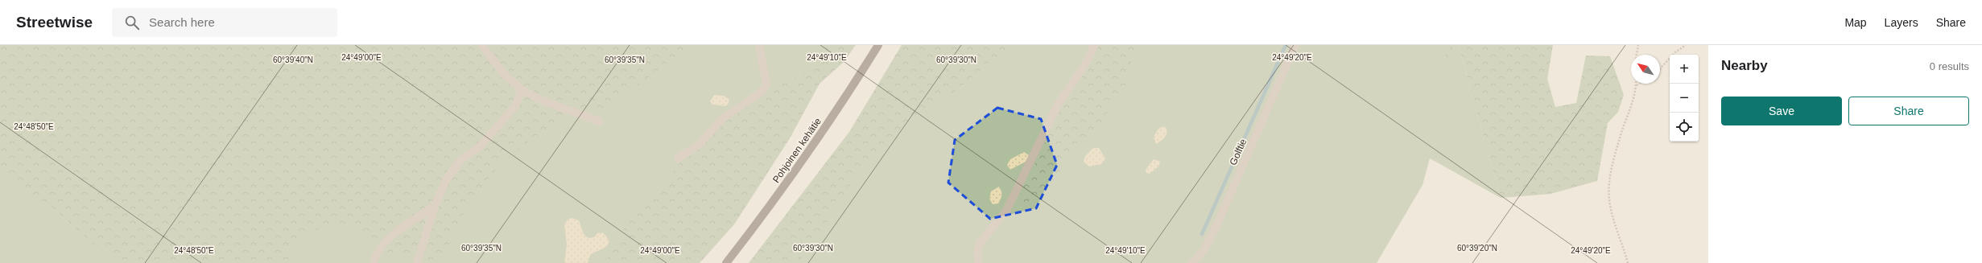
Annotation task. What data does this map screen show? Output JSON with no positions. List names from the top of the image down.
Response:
{
  "streets": {
    "main road": ["Pohjoinen kehätie"],
    "street": ["Golftie"]
  },
  "north": "top left",
  "page": {
    "header": "Streetwise",
    "search": "Search here",
    "nav": ["Map", "Layers", "Share"],
    "heading": ["Nearby", "0 results"],
    "map_buttons": ["+", "−"],
    "buttons": ["Save", "Share"]
  },
  "coordinates": [
    "24°49'00\"E",
    "24°49'10\"E",
    "24°49'20\"E",
    "60°39'40\"N",
    "60°39'35\"N",
    "60°39'30\"N",
    "24°48'50\"E",
    "60°39'20\"N"
  ]
}
